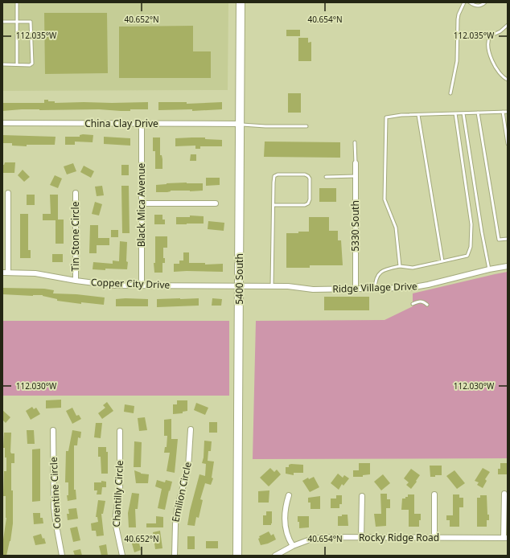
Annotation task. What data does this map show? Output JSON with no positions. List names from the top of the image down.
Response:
{
  "streets": {
    "main road": ["5400 South"],
    "street": [
      "China Clay Drive",
      "Black Mica Avenue",
      "5330 South",
      "Tin Stone Circle",
      "Copper City Drive",
      "Ridge Village Drive",
      "Emilion Circle",
      "Corentine Circle",
      "Chantilly Circle",
      "Rocky Ridge Road"
    ]
  },
  "crossings": [
    ["China Clay Drive", "Black Mica Avenue"],
    ["China Clay Drive", "5400 South"],
    ["Black Mica Avenue", "Copper City Drive"],
    ["5330 South", "Ridge Village Drive"],
    ["Tin Stone Circle", "Copper City Drive"],
    ["5400 South", "Copper City Drive"],
    ["5400 South", "Ridge Village Drive"],
    ["Copper City Drive", "Ridge Village Drive"]
  ],
  "coordinates": [
    "40.652°N",
    "40.654°N",
    "112.035°W",
    "112.030°W"
  ]
}
